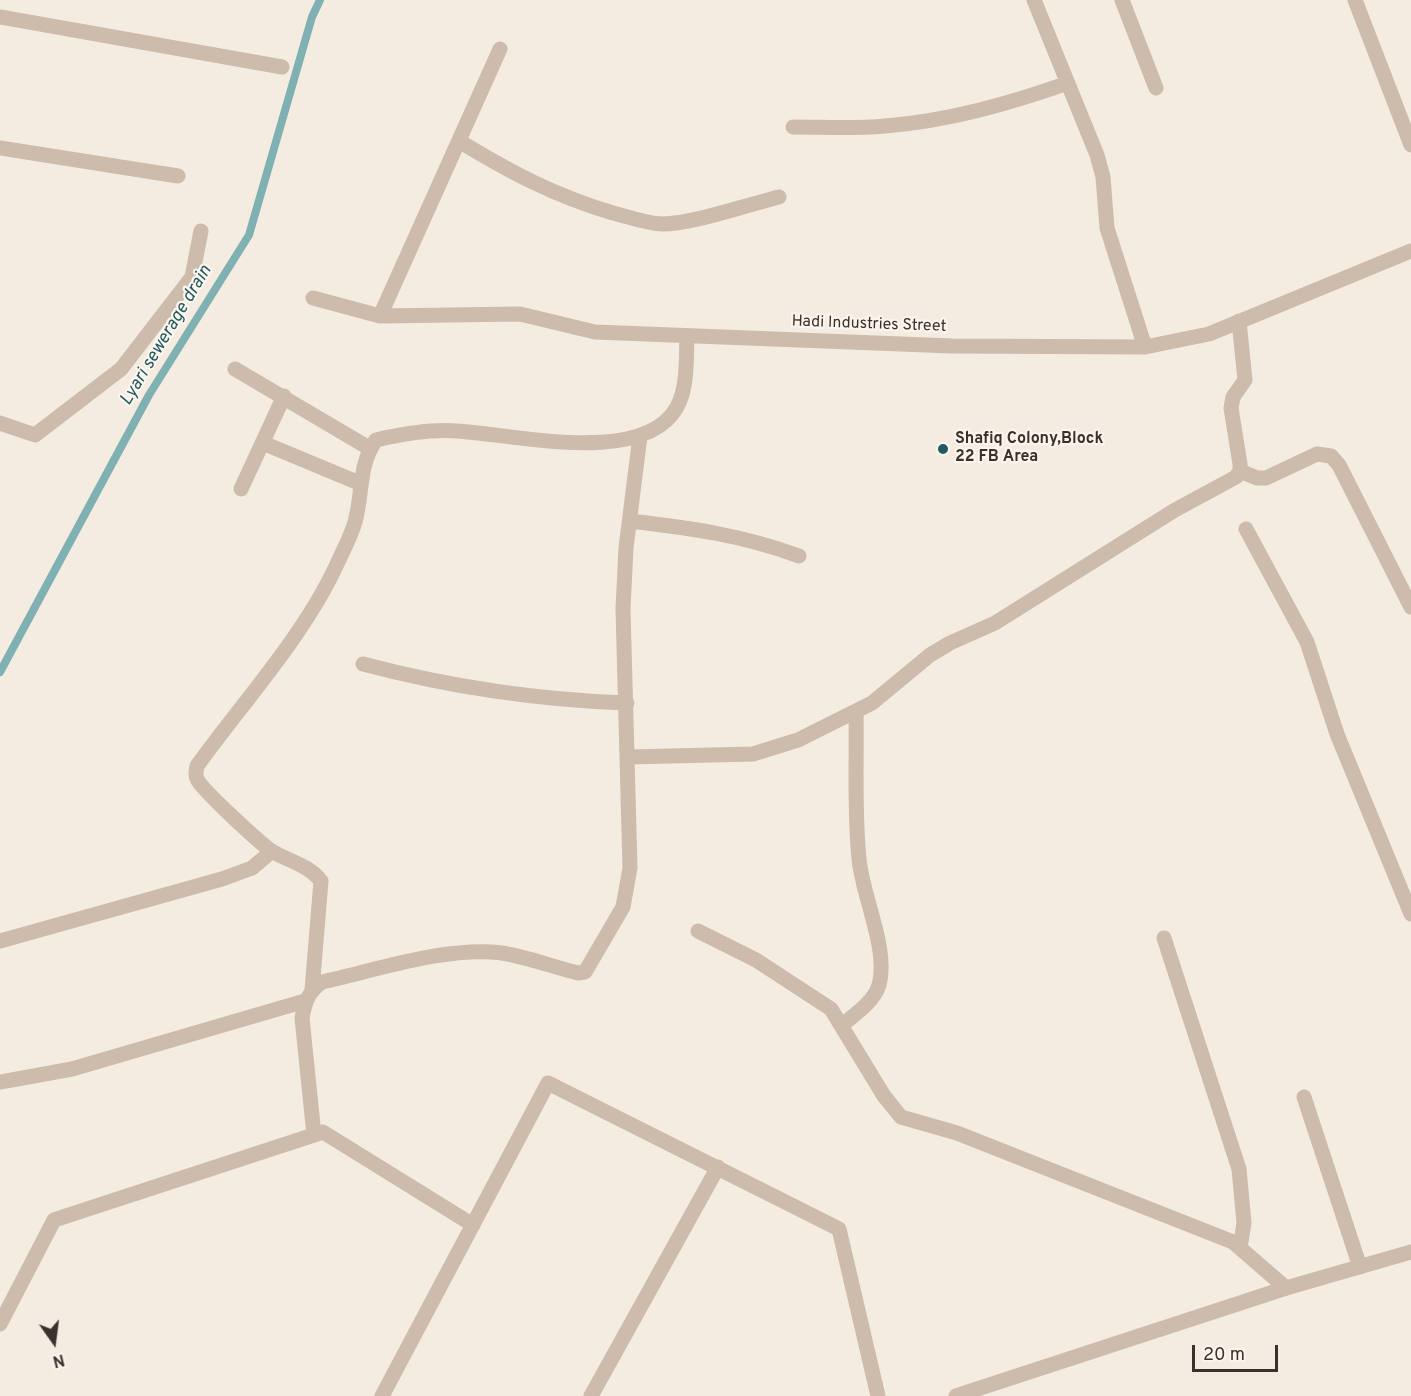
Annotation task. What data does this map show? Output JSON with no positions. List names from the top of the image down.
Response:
{
  "streets": {
    "street": ["Hadi Industries Street"]
  },
  "water": ["Lyari sewerage drain"],
  "places": ["Shafiq Colony,Block 22 FB Area"],
  "scale_bar": "20 m",
  "north": "bottom"
}
